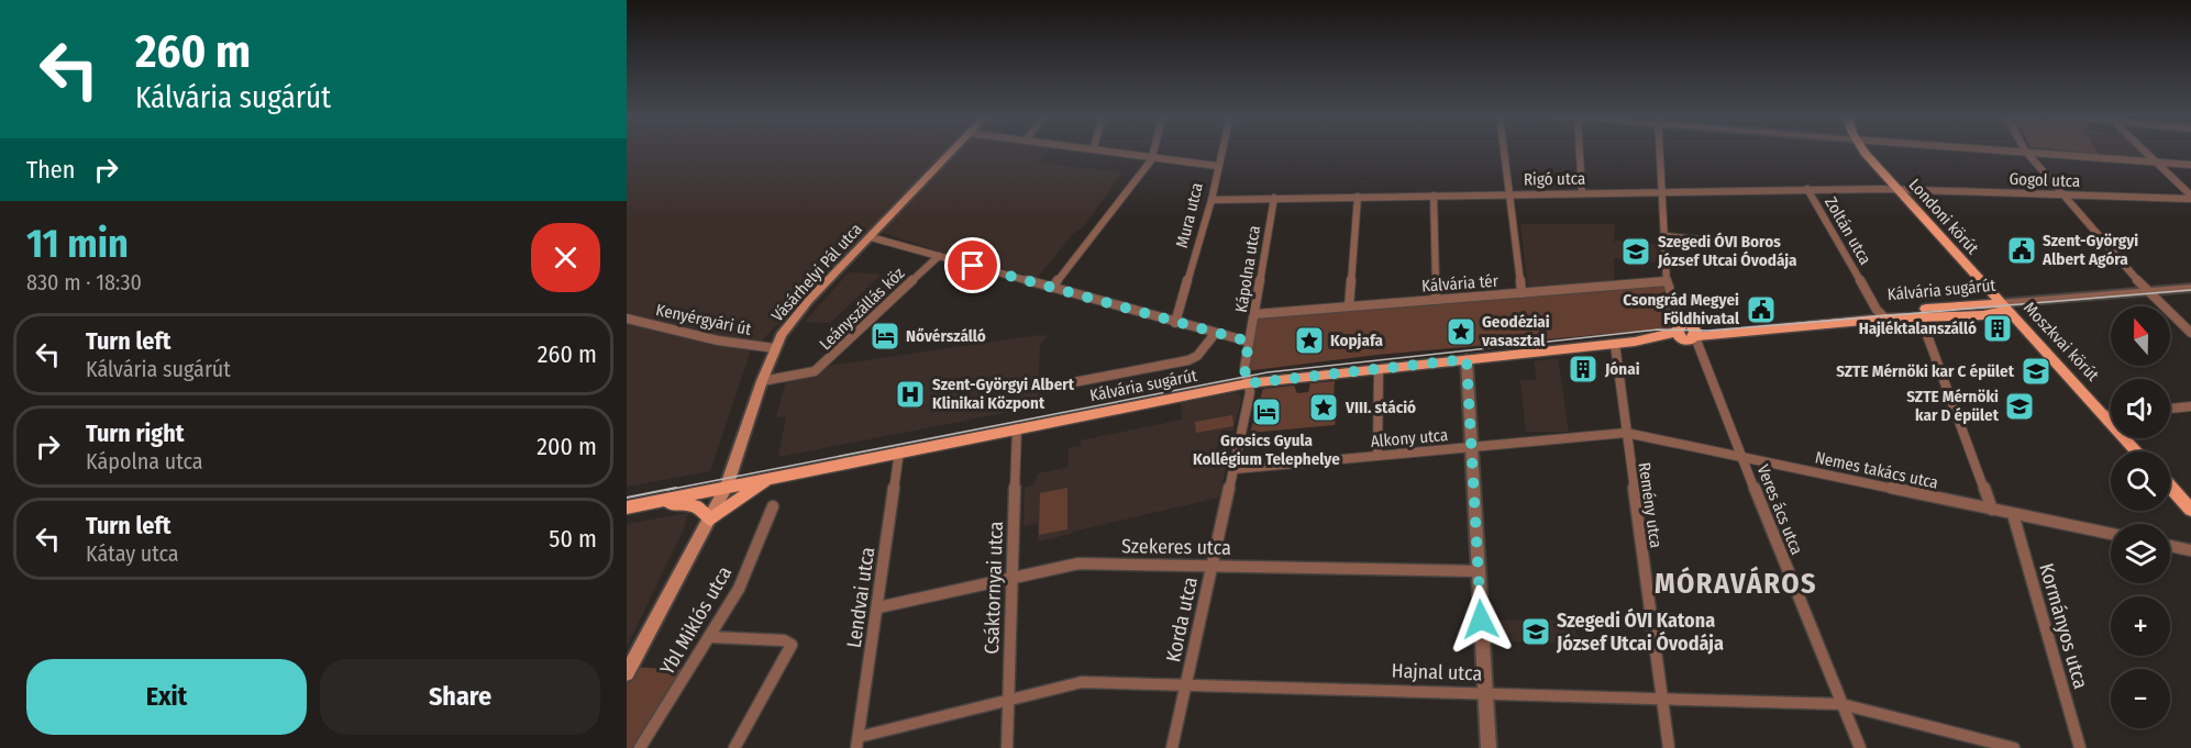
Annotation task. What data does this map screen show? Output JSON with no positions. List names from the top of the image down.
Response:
{
  "streets": {
    "main road": [
      "Londoni körút",
      "Vásárhelyi Pál utca",
      "Kálvária sugárút",
      "Moszkvai körút"
    ],
    "street": [
      "Rigó utca",
      "Gogol utca",
      "Mura utca",
      "Zoltán utca",
      "Kápolna utca",
      "Kálvária tér",
      "Leányszállás köz",
      "Kenyérgyári út",
      "Alkony utca",
      "Nemes takács utca",
      "Remény utca",
      "Veres ács utca",
      "Szekeres utca",
      "Csáktornyai utca",
      "Lendvai utca",
      "Korda utca",
      "Ybl Miklós utca",
      "Kormányos utca",
      "Hajnal utca"
    ]
  },
  "crossings": [
    ["Rigó utca", "Gogol utca"],
    ["Rigó utca", "Mura utca"],
    ["Rigó utca", "Londoni körút"],
    ["Rigó utca", "Zoltán utca"],
    ["Rigó utca", "Kápolna utca"],
    ["Gogol utca", "Londoni körút"],
    ["Londoni körút", "Kálvária sugárút"],
    ["Londoni körút", "Moszkvai körút"],
    ["Zoltán utca", "Kálvária sugárút"],
    ["Kápolna utca", "Kálvária tér"],
    ["Kápolna utca", "Kálvária sugárút"],
    ["Kápolna utca", "Korda utca"],
    ["Vásárhelyi Pál utca", "Kálvária sugárút"],
    ["Vásárhelyi Pál utca", "Leányszállás köz"],
    ["Vásárhelyi Pál utca", "Kenyérgyári út"],
    ["Kálvária sugárút", "Moszkvai körút"],
    ["Kálvária sugárút", "Remény utca"],
    ["Kálvária sugárút", "Veres ács utca"],
    ["Kálvária sugárút", "Csáktornyai utca"],
    ["Kálvária sugárút", "Lendvai utca"],
    ["Kálvária sugárút", "Korda utca"],
    ["Alkony utca", "Nemes takács utca"],
    ["Alkony utca", "Remény utca"],
    ["Alkony utca", "Korda utca"],
    ["Nemes takács utca", "Remény utca"],
    ["Nemes takács utca", "Veres ács utca"],
    ["Nemes takács utca", "Kormányos utca"],
    ["Remény utca", "Hajnal utca"],
    ["Veres ács utca", "Hajnal utca"],
    ["Szekeres utca", "Csáktornyai utca"],
    ["Szekeres utca", "Lendvai utca"],
    ["Szekeres utca", "Korda utca"],
    ["Csáktornyai utca", "Hajnal utca"],
    ["Lendvai utca", "Hajnal utca"],
    ["Korda utca", "Hajnal utca"]
  ],
  "districts": ["MÓRAVÁROS"],
  "places": {
    "public building": ["Szent-Györgyi Albert Agóra", "Csongrád Megyei Földhivatal"],
    "school or university": [
      "Szegedi ÓVI Boros József Utcai Óvodája",
      "SZTE Mérnöki kar C épület",
      "SZTE Mérnöki kar D épület",
      "Szegedi ÓVI Katona József Utcai Óvodája"
    ],
    "building": ["Hajléktalanszálló", "Jónai"],
    "place": ["Geodéziai vasasztal", "Kopjafa", "VIII. stáció"],
    "hotel": ["Nővérszálló", "Grosics Gyula Kollégium Telephelye"],
    "hospital": ["Szent-Györgyi Albert Klinikai Központ"]
  },
  "north": "top",
  "page": {
    "turn": ["260 m", "Kálvária sugárút"],
    "then": "Then",
    "heading": ["11 min", "830 m · 18:30"],
    "map_buttons": ["+", "−"],
    "list": [
      {
        "name": "Turn left",
        "note": "Kálvária sugárút",
        "value": "260 m"
      },
      {
        "name": "Turn right",
        "note": "Kápolna utca",
        "value": "200 m"
      },
      {
        "name": "Turn left",
        "note": "Kátay utca",
        "value": "50 m"
      }
    ],
    "buttons": ["Exit", "Share"]
  }
}
